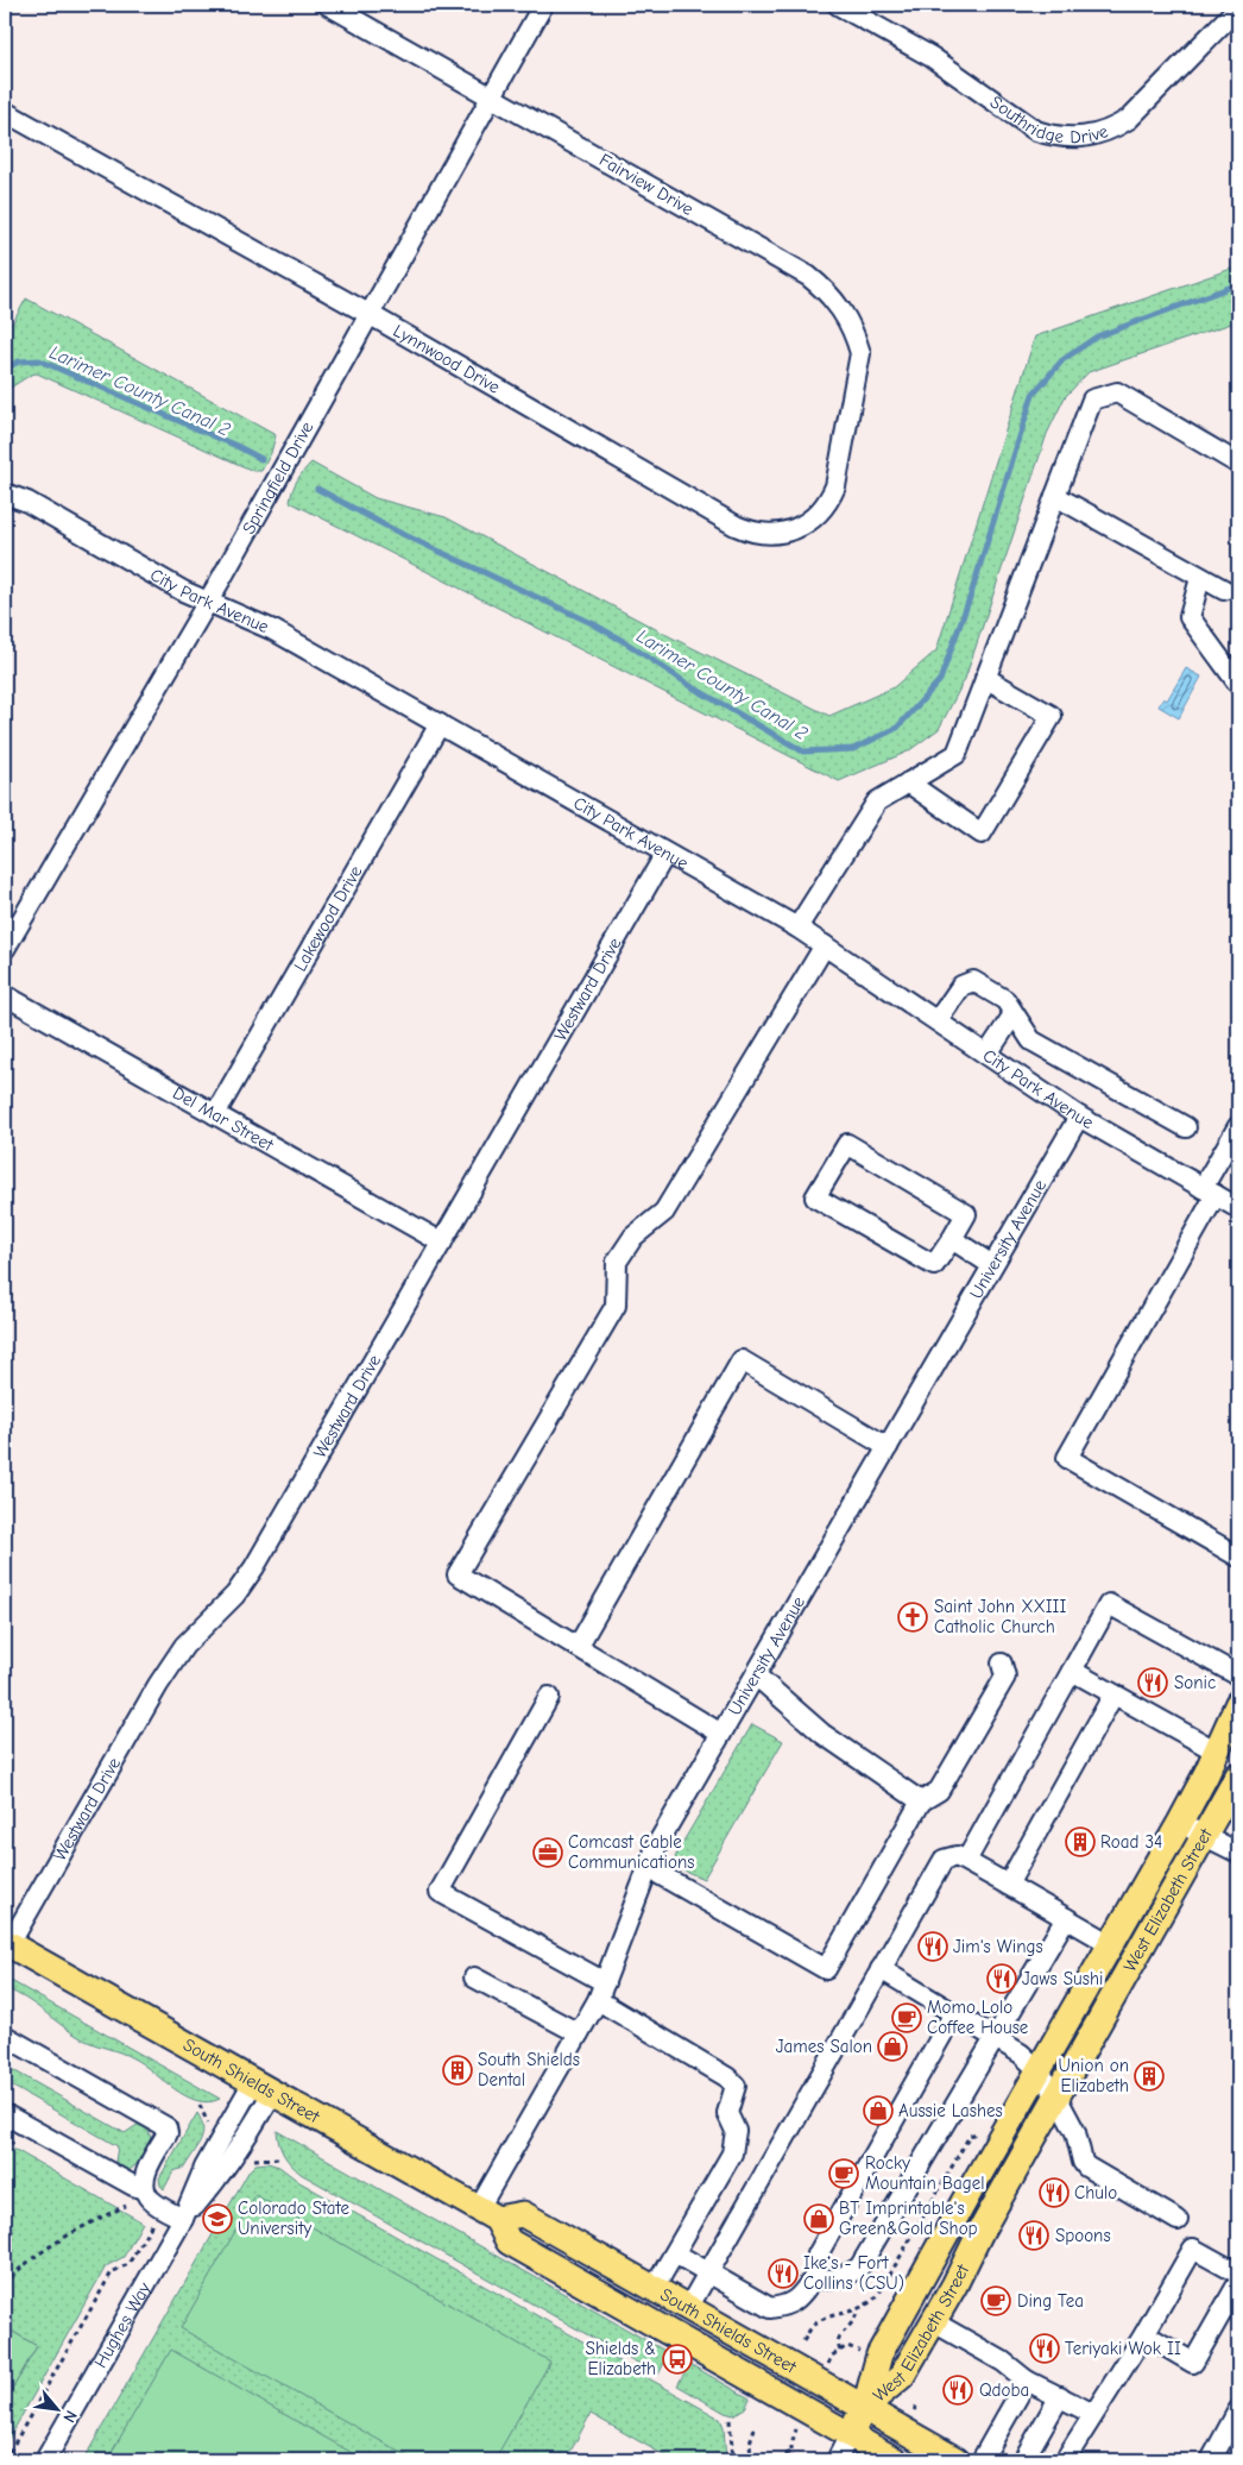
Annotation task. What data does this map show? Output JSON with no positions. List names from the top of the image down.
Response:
{
  "streets": {
    "main road": ["West Elizabeth Street", "South Shields Street"],
    "street": [
      "Southridge Drive",
      "Fairview Drive",
      "Lynnwood Drive",
      "Springfield Drive",
      "City Park Avenue",
      "Lakewood Drive",
      "Westward Drive",
      "Del Mar Street",
      "University Avenue",
      "Hughes Way"
    ]
  },
  "crossings": [
    ["Fairview Drive", "Lynnwood Drive"],
    ["Fairview Drive", "Springfield Drive"],
    ["Lynnwood Drive", "Springfield Drive"],
    ["Springfield Drive", "City Park Avenue"],
    ["City Park Avenue", "Lakewood Drive"],
    ["City Park Avenue", "Westward Drive"],
    ["City Park Avenue", "University Avenue"],
    ["Lakewood Drive", "Del Mar Street"],
    ["Westward Drive", "Del Mar Street"],
    ["Westward Drive", "South Shields Street"],
    ["University Avenue", "South Shields Street"],
    ["West Elizabeth Street", "South Shields Street"],
    ["South Shields Street", "Hughes Way"]
  ],
  "water": ["Larimer County Canal 2"],
  "places": {
    "church": ["Saint John XXIII Catholic Church"],
    "restaurant": [
      "Sonic",
      "Jim's Wings",
      "Jaws Sushi",
      "Chulo",
      "Spoons",
      "Ike's - Fort Collins (CSU)",
      "Teriyaki Wok II",
      "Qdoba"
    ],
    "building": ["Road 34", "South Shields Dental", "Union on Elizabeth"],
    "office": ["Comcast Cable Communications"],
    "cafe": ["Momo Lolo Coffee House", "Rocky Mountain Bagel", "Ding Tea"],
    "shop": ["James Salon", "Aussie Lashes", "BT Imprintable's Green&Gold Shop"],
    "school or university": ["Colorado State University"],
    "bus stop": ["Shields & Elizabeth"]
  },
  "north": "bottom right"
}
